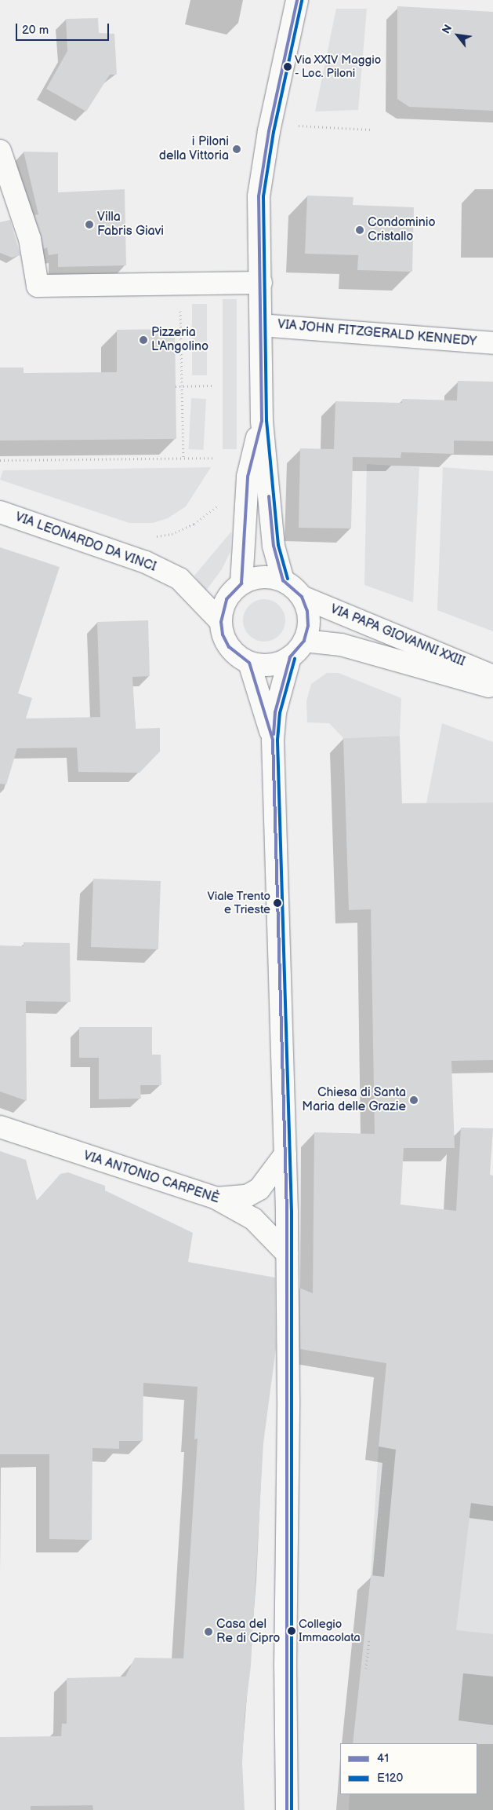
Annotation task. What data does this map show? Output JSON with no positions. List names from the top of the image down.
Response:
{
  "streets": {
    "street": [
      "VIA JOHN FITZGERALD KENNEDY",
      "VIA LEONARDO DA VINCI",
      "VIA PAPA GIOVANNI XXIII",
      "VIA ANTONIO CARPENÈ"
    ]
  },
  "crossings": [
    ["VIA LEONARDO DA VINCI", "VIA PAPA GIOVANNI XXIII"]
  ],
  "places": [
    "Via XXIV Maggio - Loc. Piloni",
    "i Piloni della Vittoria",
    "Villa Fabris Giavi",
    "Condominio Cristallo",
    "Pizzeria L'Angolino",
    "Viale Trento e Trieste",
    "Chiesa di Santa Maria delle Grazie",
    "Collegio Immacolata",
    "Casa del Re di Cipro"
  ],
  "lines": ["transit line 41", "transit line E120"],
  "legend": ["41", "E120"],
  "scale_bar": "20 m",
  "north": "top left"
}
